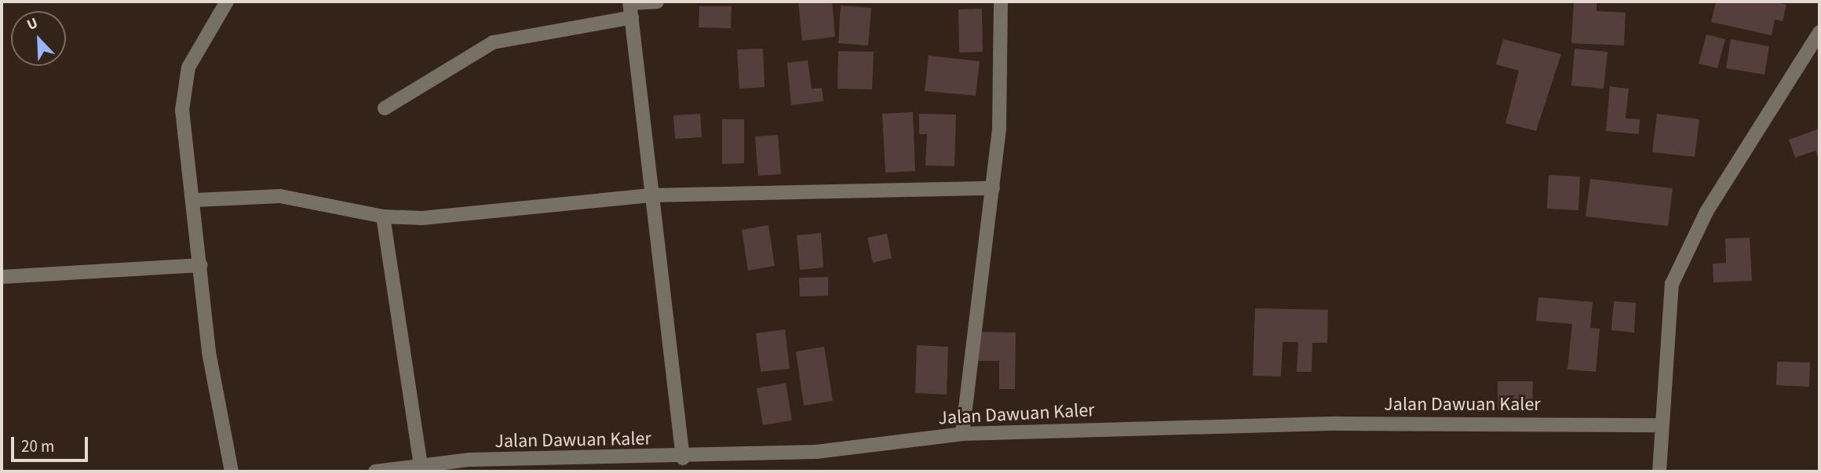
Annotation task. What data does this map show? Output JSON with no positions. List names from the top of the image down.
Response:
{
  "streets": {
    "street": ["Jalan Dawuan Kaler"]
  },
  "scale_bar": "20 m",
  "north": "top left"
}
